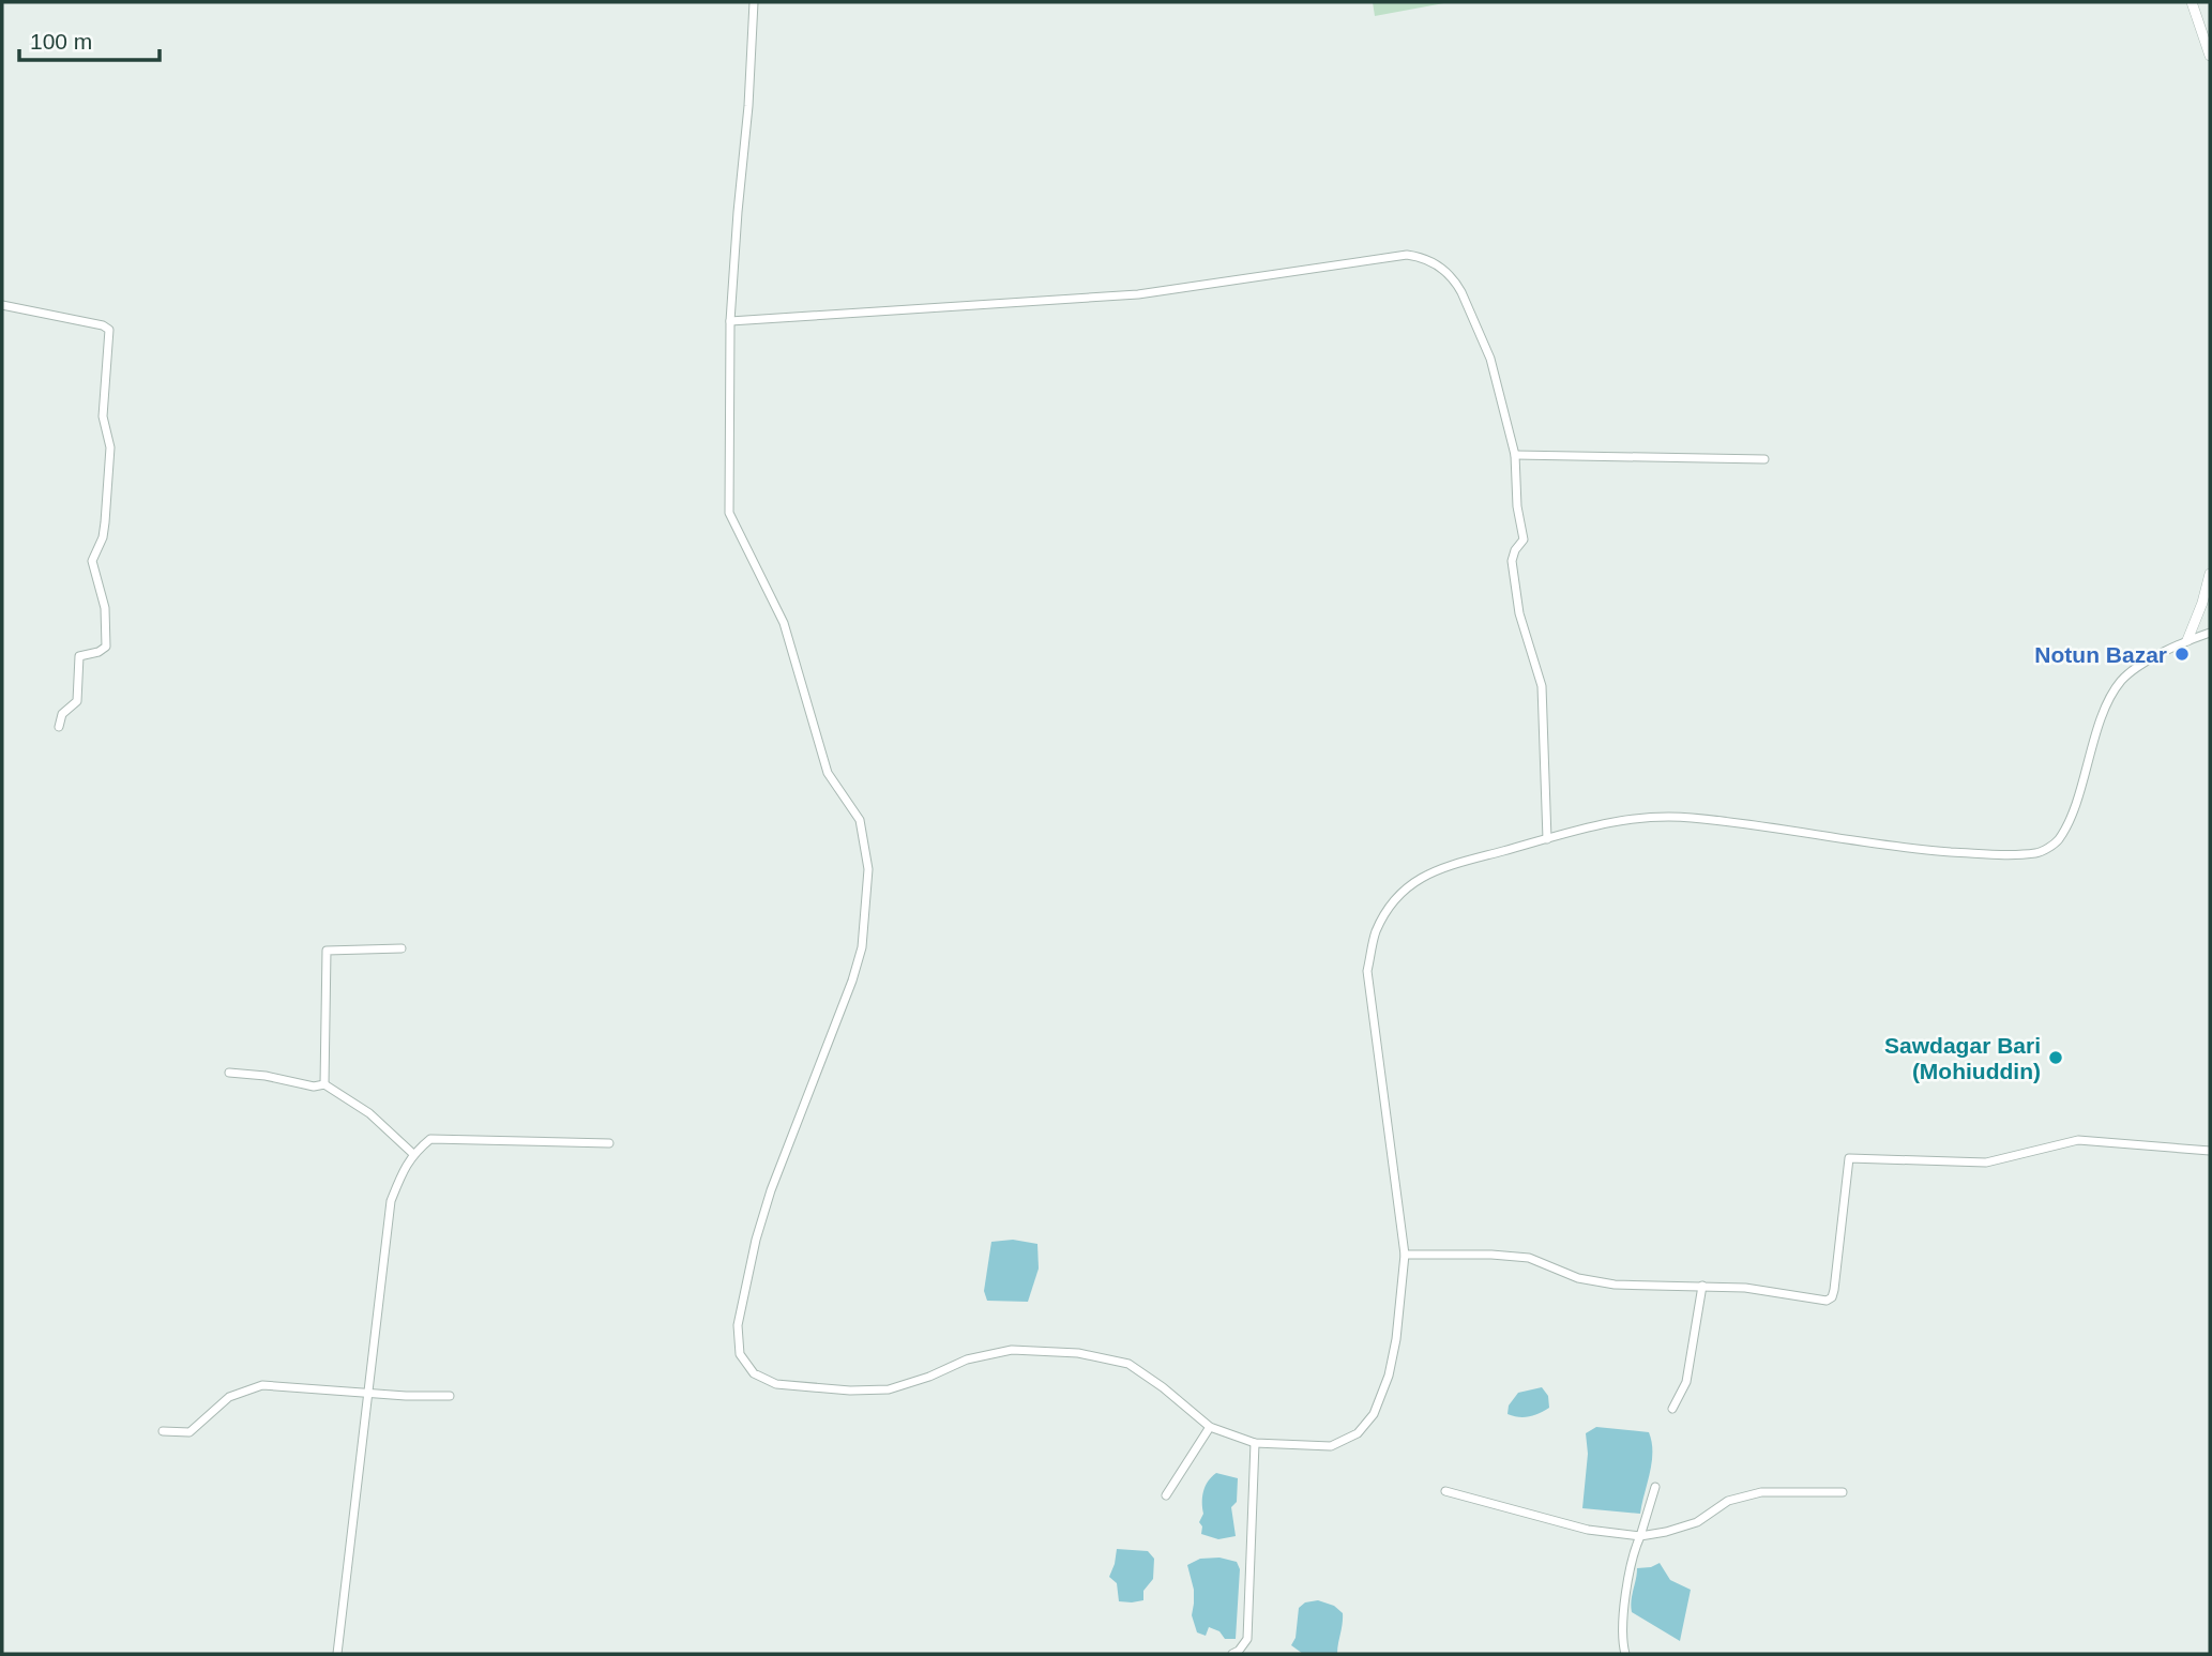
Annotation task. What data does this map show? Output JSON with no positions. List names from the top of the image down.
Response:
{
  "places": ["Notun Bazar", "Sawdagar Bari (Mohiuddin)"],
  "scale_bar": "100 m"
}
